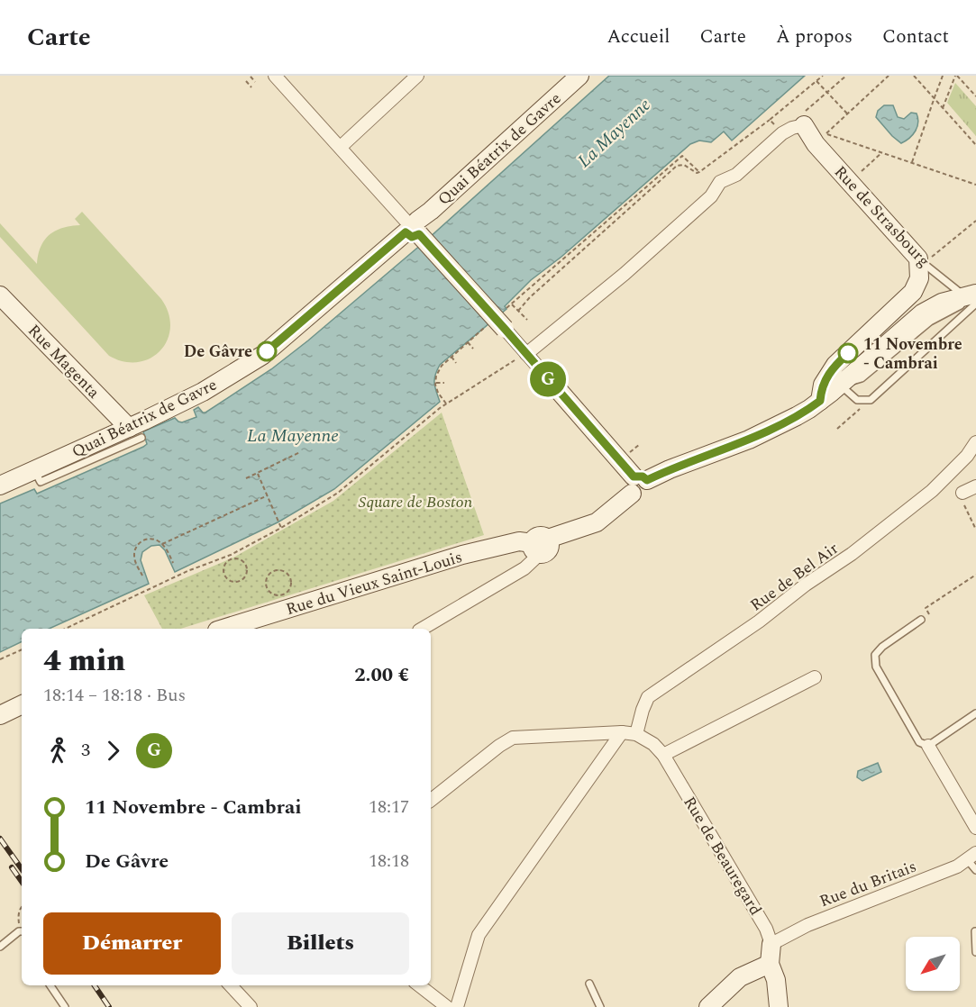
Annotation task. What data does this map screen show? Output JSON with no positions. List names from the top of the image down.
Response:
{
  "streets": {
    "street": [
      "Quai Béatrix de Gavre",
      "Rue de Strasbourg",
      "Rue Magenta",
      "Rue de Bel Air",
      "Rue du Vieux Saint-Louis",
      "Rue de Beauregard",
      "Rue du Britais"
    ]
  },
  "crossings": [
    ["Quai Béatrix de Gavre", "Rue Magenta"],
    ["Rue de Strasbourg", "Rue du Vieux Saint-Louis"],
    ["Rue de Bel Air", "Rue de Beauregard"],
    ["Rue de Beauregard", "Rue du Britais"]
  ],
  "water": ["La Mayenne"],
  "parks": ["Square de Boston"],
  "places": ["De Gâvre", "11 Novembre - Cambrai"],
  "lines": ["bus line G"],
  "north": "bottom left",
  "page": {
    "header": "Carte",
    "nav": [
      "Accueil",
      "Carte",
      "À propos",
      "Contact"
    ],
    "on_map": "G",
    "heading": ["4 min", "18:14 – 18:18 · Bus", "2.00 €"],
    "legs": ["3", "G"],
    "list": [
      {
        "name": "11 Novembre - Cambrai",
        "value": "18:17"
      },
      {
        "name": "De Gâvre",
        "value": "18:18"
      }
    ],
    "buttons": ["Démarrer", "Billets"]
  }
}
